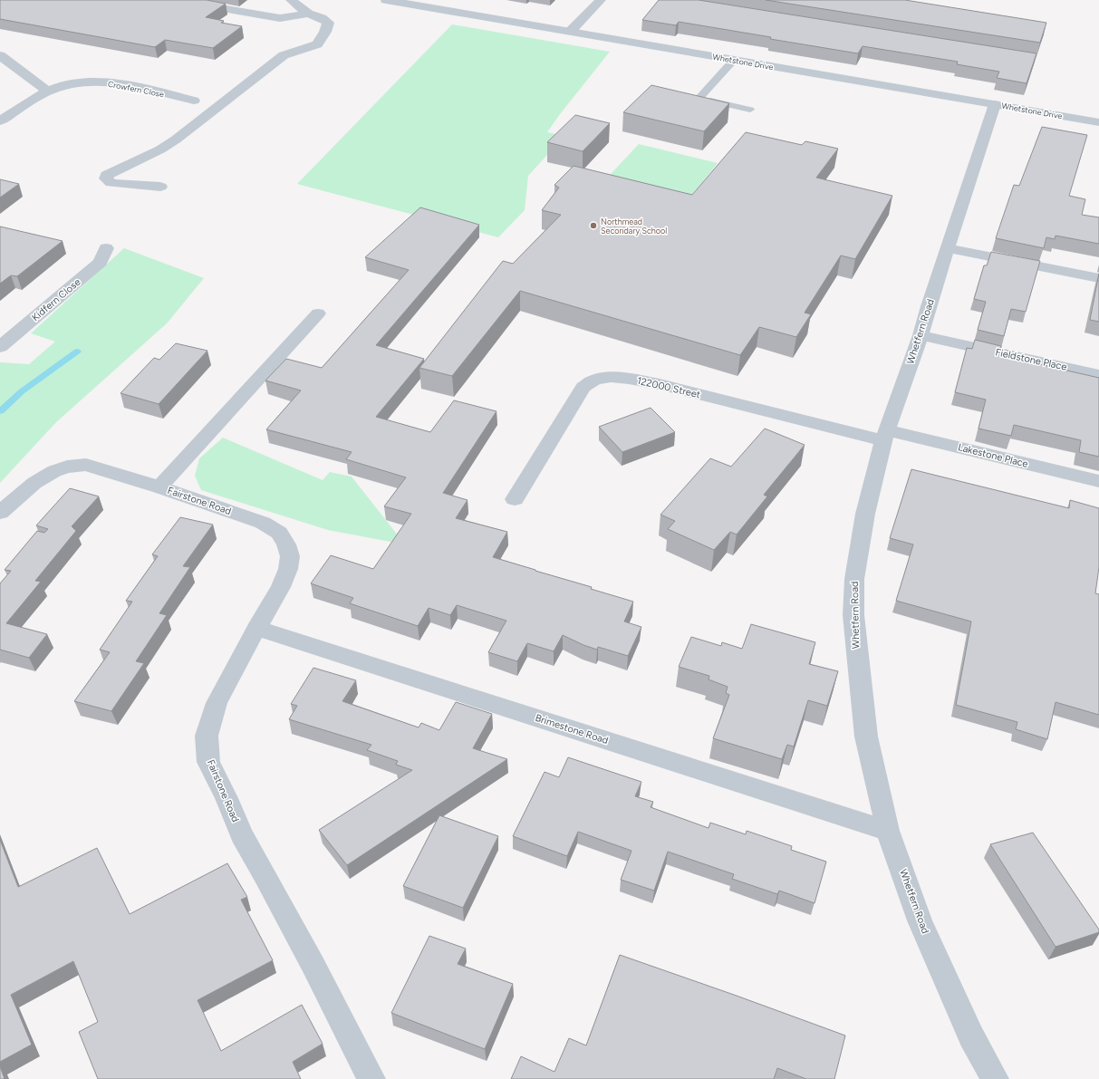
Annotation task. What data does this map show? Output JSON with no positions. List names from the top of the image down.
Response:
{
  "streets": {
    "street": [
      "Whetstone Drive",
      "Crowfern Close",
      "Kidfern Close",
      "Whetfern Road",
      "Fieldstone Place",
      "122000 Street",
      "Lakestone Place",
      "Fairstone Road",
      "Brimestone Road"
    ]
  },
  "crossings": [
    ["Whetstone Drive", "Whetfern Road"],
    ["Whetfern Road", "Fieldstone Place"],
    ["Whetfern Road", "122000 Street"],
    ["Whetfern Road", "Lakestone Place"],
    ["Whetfern Road", "Brimestone Road"],
    ["122000 Street", "Lakestone Place"],
    ["Fairstone Road", "Brimestone Road"]
  ],
  "places": ["Northmead Secondary School"]
}
